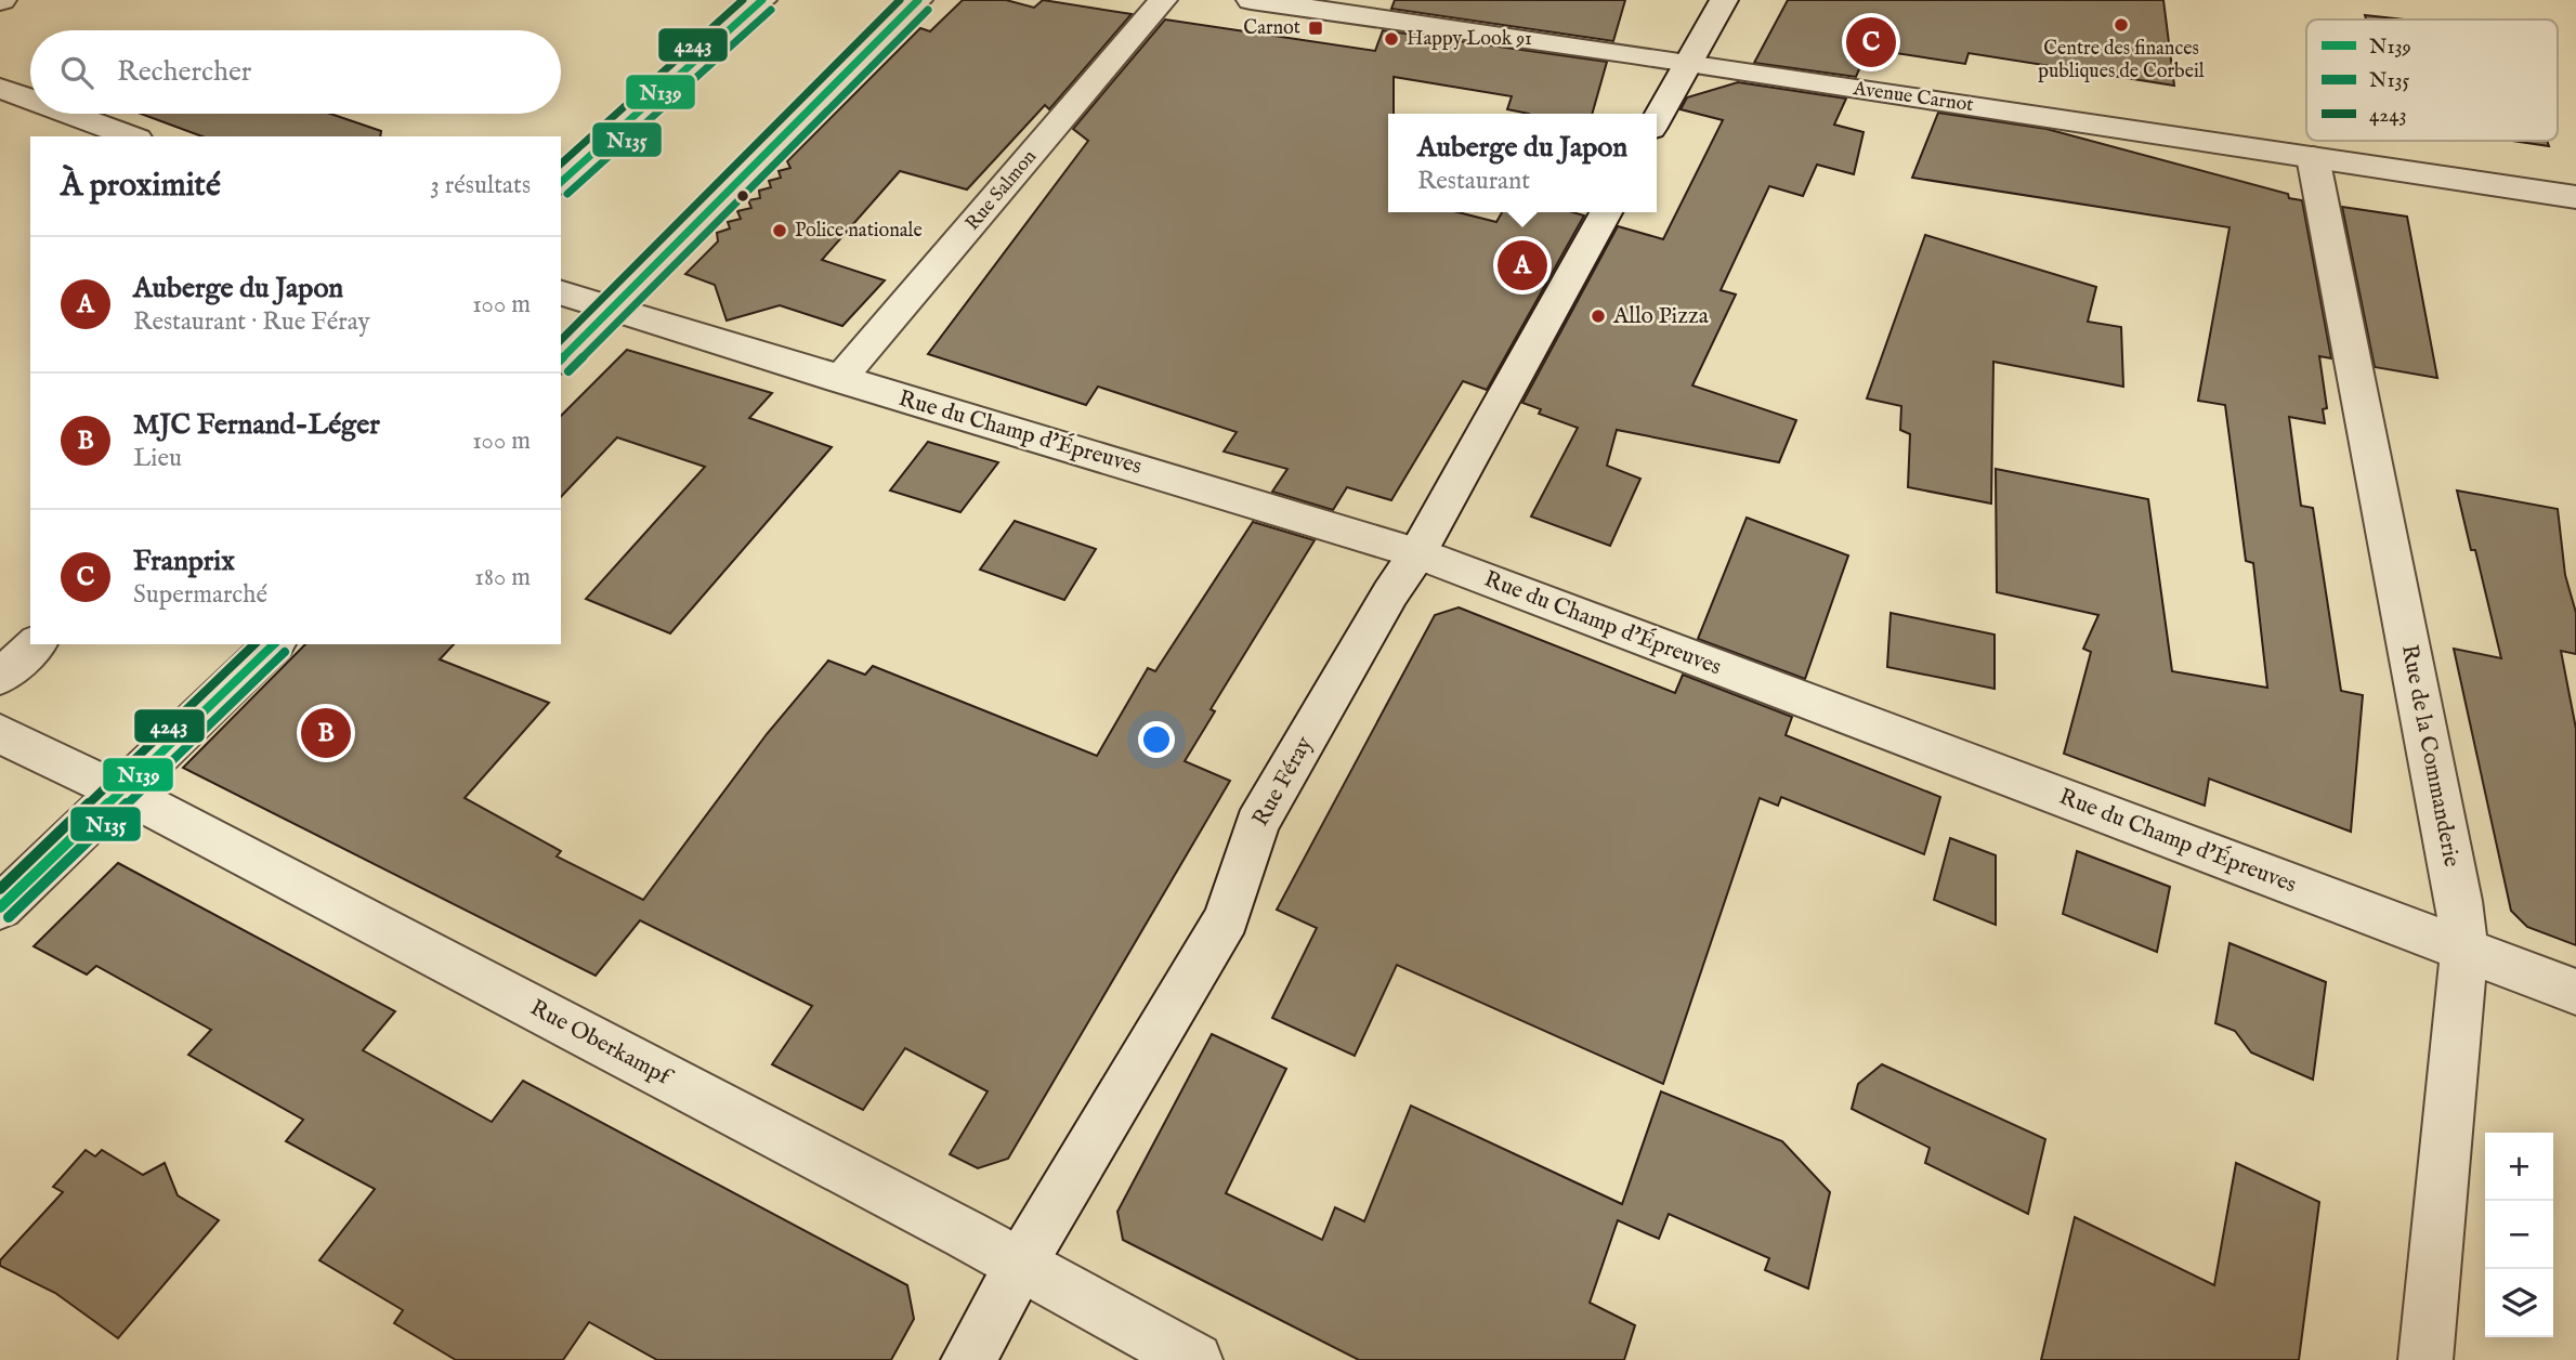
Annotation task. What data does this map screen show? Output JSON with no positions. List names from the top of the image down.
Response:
{
  "streets": {
    "street": [
      "Avenue Carnot",
      "Rue Salmon",
      "Rue du Champ d'Épreuves",
      "Rue de la Commanderie",
      "Rue Féray",
      "Rue Oberkampf"
    ]
  },
  "crossings": [
    ["Avenue Carnot", "Rue de la Commanderie"],
    ["Rue Salmon", "Rue du Champ d'Épreuves"],
    ["Rue du Champ d'Épreuves", "Rue de la Commanderie"],
    ["Rue du Champ d'Épreuves", "Rue Féray"],
    ["Rue Féray", "Rue Oberkampf"]
  ],
  "places": {
    "other": [
      "Centre des finances publiques de Corbeil",
      "Happy Look 91",
      "Police nationale",
      "Allo Pizza"
    ],
    "transit": ["Carnot"]
  },
  "lines": ["transit line N139", "transit line 4243", "transit line N135"],
  "legend": ["N139", "N135", "4243"],
  "page": {
    "pins": ["C", "A", "B"],
    "search": "Rechercher",
    "popup": ["Auberge du Japon", "Restaurant"],
    "heading": ["À proximité", "3 résultats"],
    "list": [
      {
        "mark": "A",
        "name": "Auberge du Japon",
        "note": "Restaurant · Rue Féray",
        "value": "100 m"
      },
      {
        "mark": "B",
        "name": "MJC Fernand-Léger",
        "note": "Lieu",
        "value": "100 m"
      },
      {
        "mark": "C",
        "name": "Franprix",
        "note": "Supermarché",
        "value": "180 m"
      }
    ],
    "map_buttons": ["+", "−"]
  }
}
